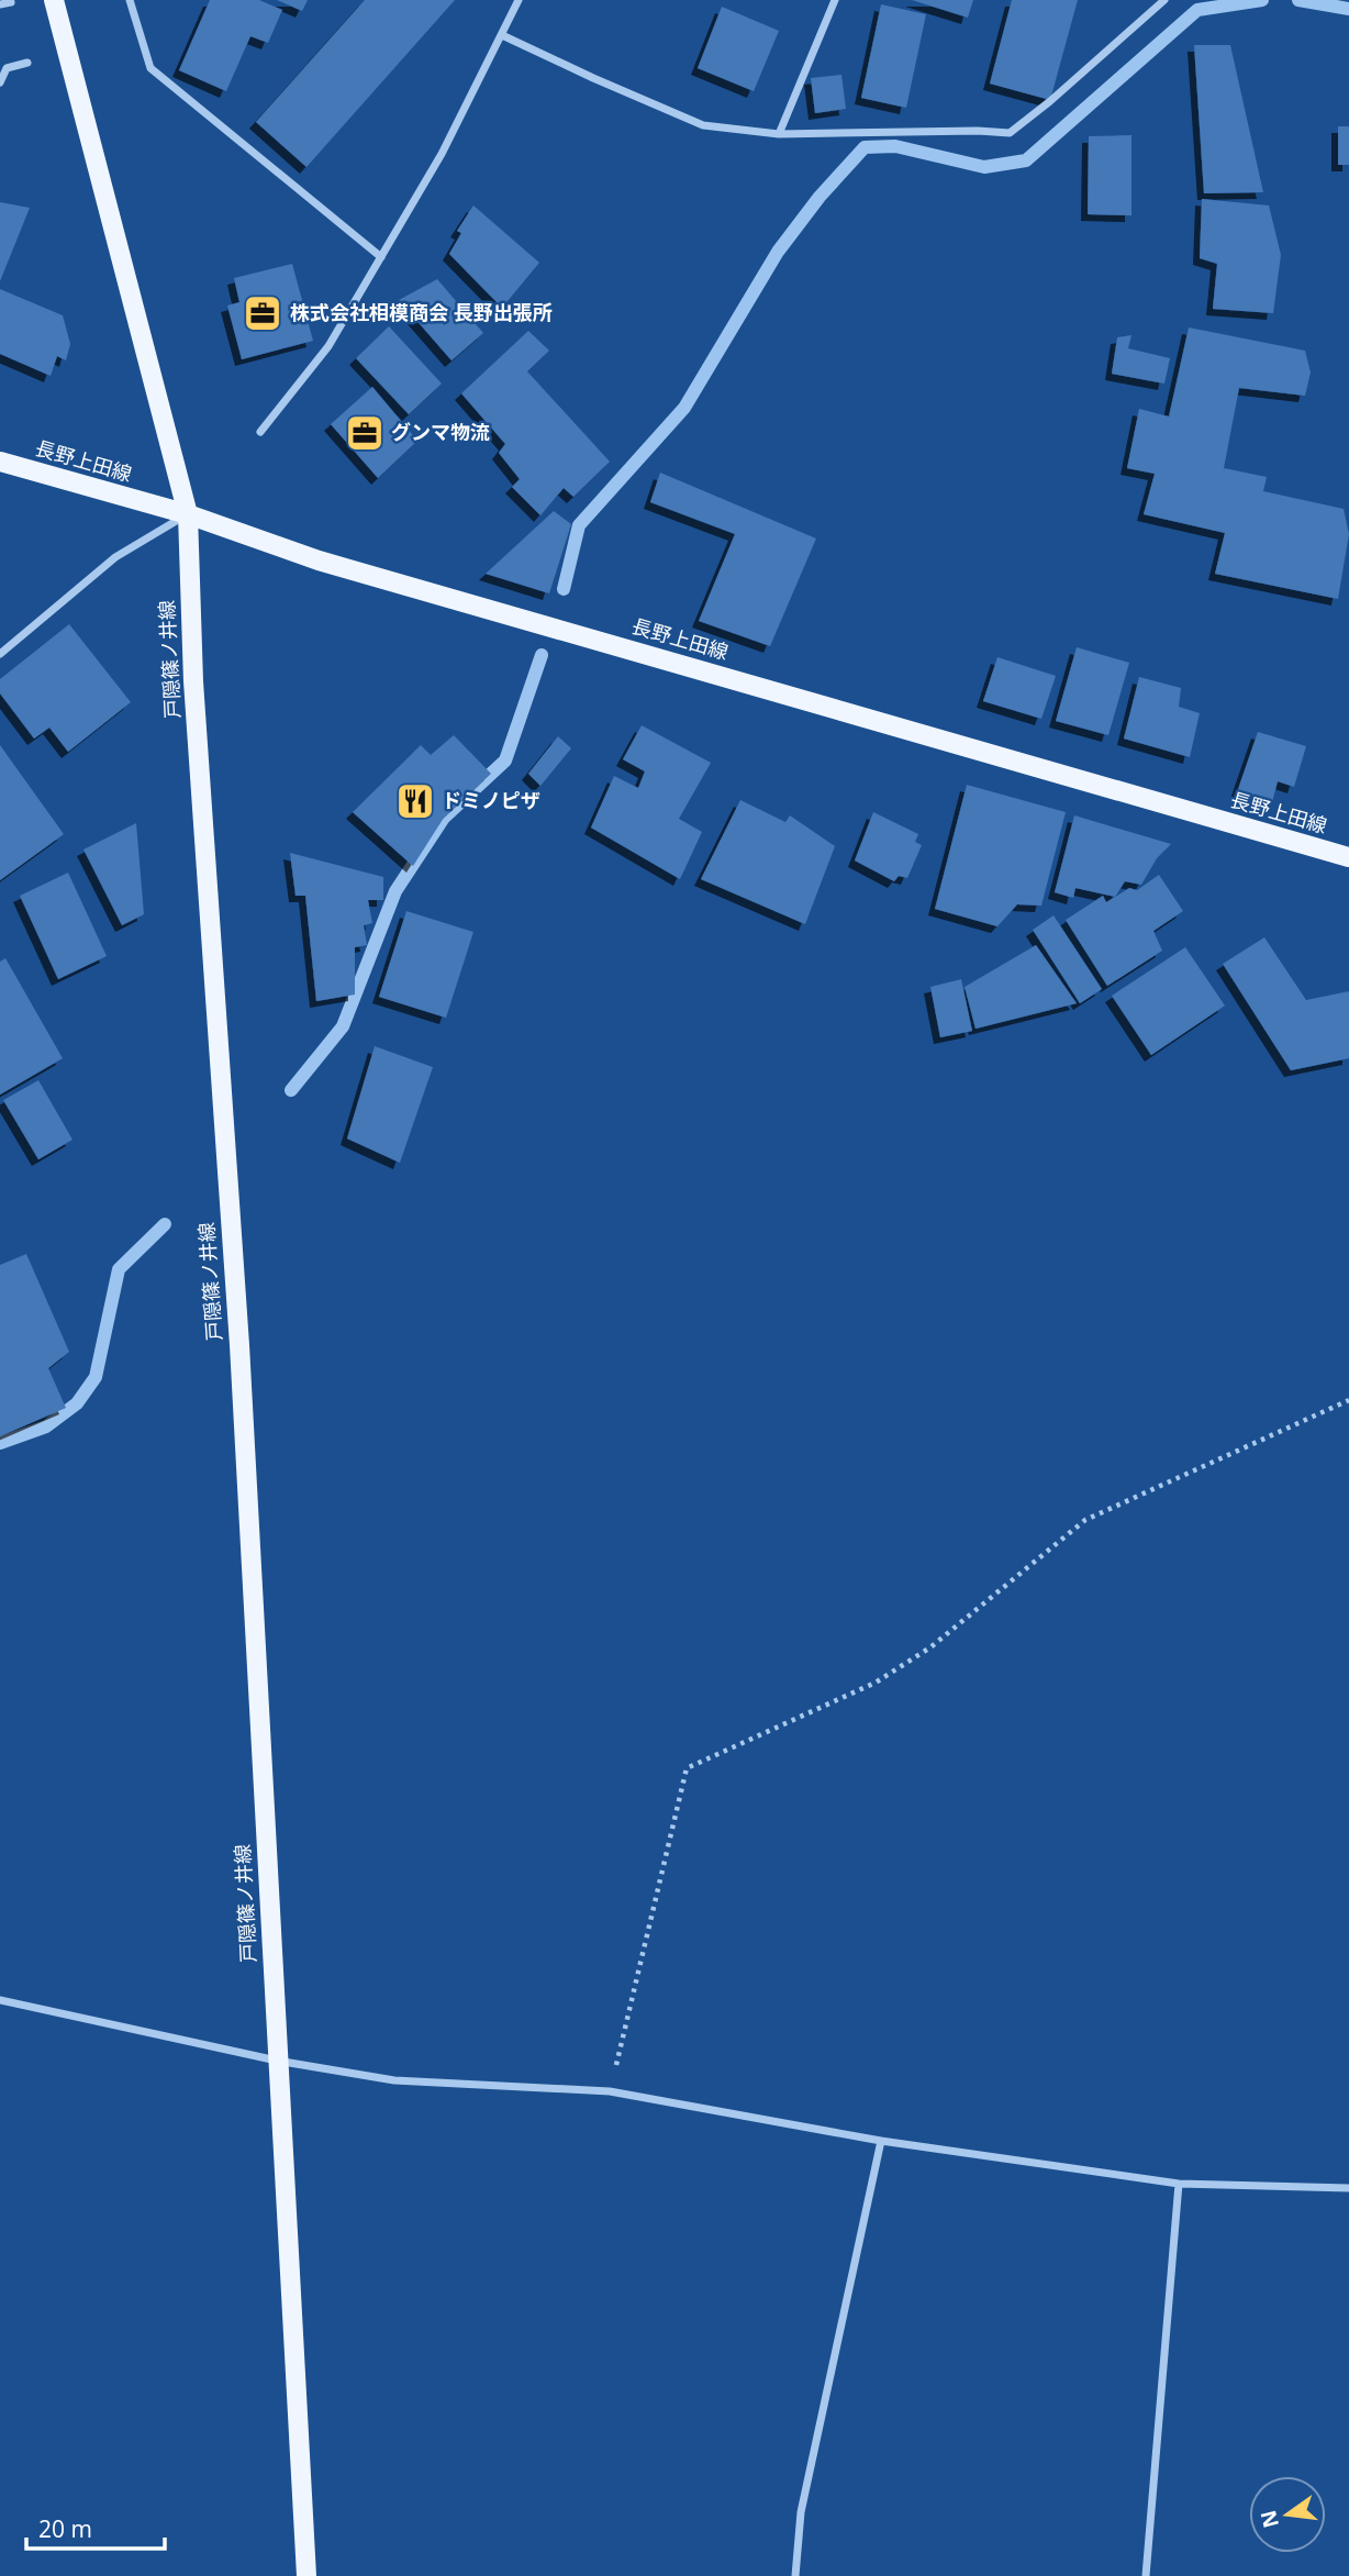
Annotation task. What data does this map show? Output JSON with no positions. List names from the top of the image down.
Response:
{
  "streets": {
    "main road": ["長野上田線", "戸隠篠ノ井線"]
  },
  "crossings": [
    ["長野上田線", "戸隠篠ノ井線"]
  ],
  "places": {
    "office": ["株式会社相模商会 長野出張所", "グンマ物流"],
    "restaurant": ["ドミノピザ"]
  },
  "scale_bar": "20 m",
  "north": "left"
}
